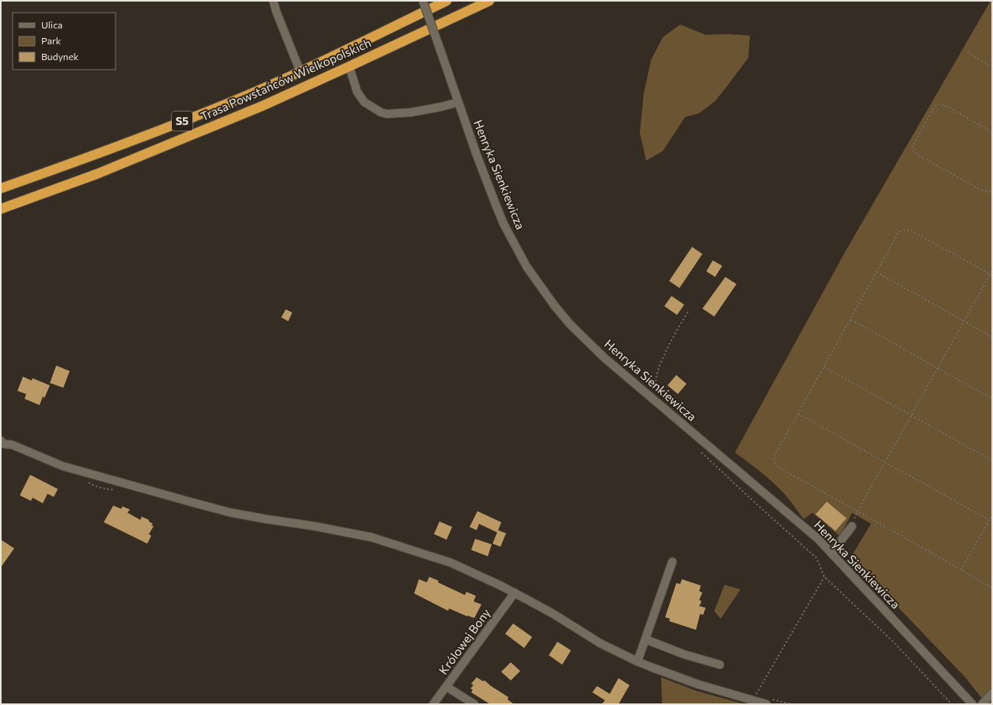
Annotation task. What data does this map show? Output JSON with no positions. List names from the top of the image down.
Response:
{
  "streets": {
    "highway": ["Trasa Powstańców Wielkopolskich", "S5"],
    "street": ["Henryka Sienkiewicza", "Królowej Bony"]
  },
  "legend": ["Ulica", "Park", "Budynek"]
}
